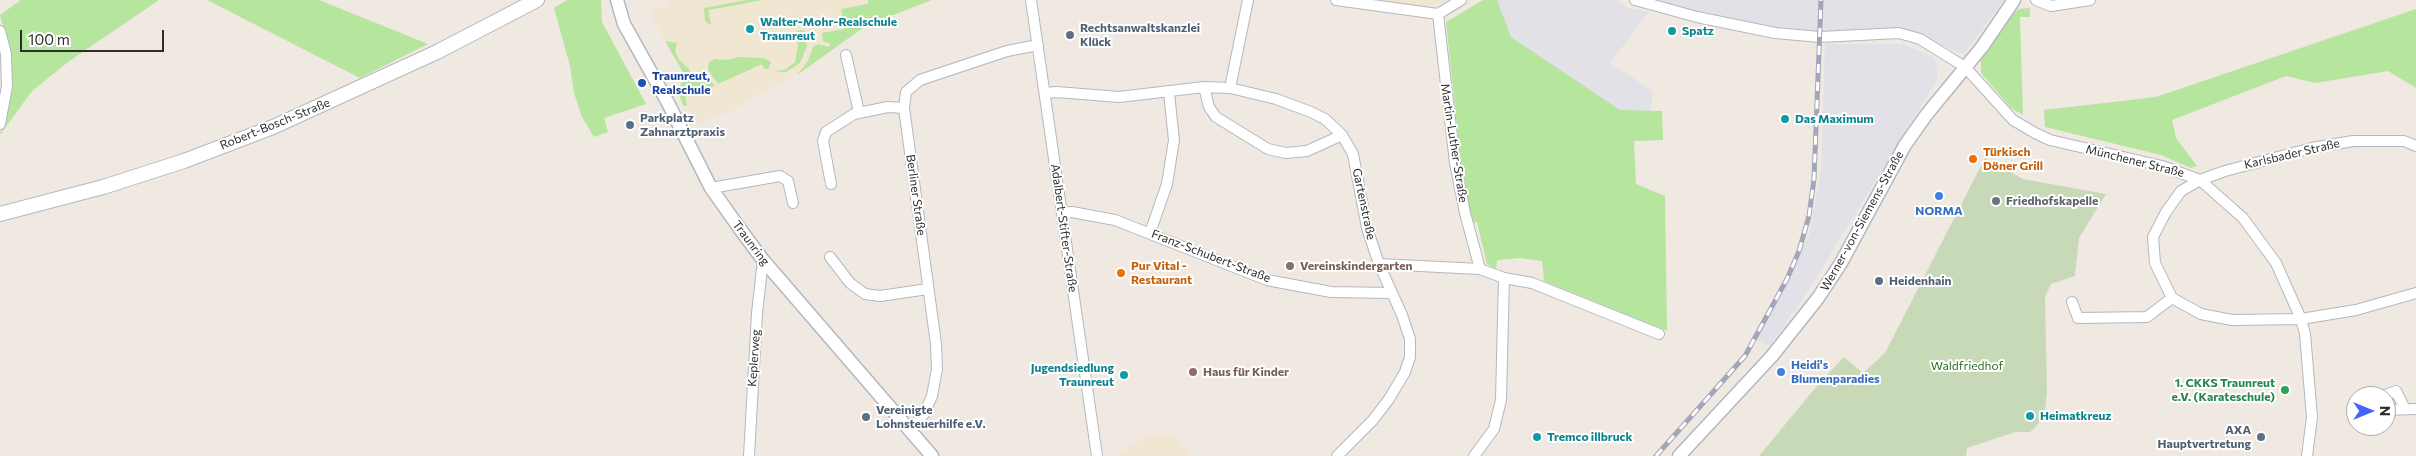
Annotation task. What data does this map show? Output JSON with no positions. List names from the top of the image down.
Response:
{
  "streets": {
    "main road": ["Robert-Bosch-Straße"],
    "street": [
      "Martin-Luther-Straße",
      "Karlsbader Straße",
      "Münchener Straße",
      "Berliner Straße",
      "Gartenstraße",
      "Werner-von-Siemens-Straße",
      "Adalbert-Stifter-Straße",
      "Traunring",
      "Franz-Schubert-Straße",
      "Keplerweg"
    ]
  },
  "crossings": [
    ["Karlsbader Straße", "Münchener Straße"],
    ["Münchener Straße", "Werner-von-Siemens-Straße"],
    ["Berliner Straße", "Adalbert-Stifter-Straße"],
    ["Berliner Straße", "Traunring"],
    ["Gartenstraße", "Adalbert-Stifter-Straße"],
    ["Gartenstraße", "Franz-Schubert-Straße"],
    ["Adalbert-Stifter-Straße", "Franz-Schubert-Straße"],
    ["Traunring", "Keplerweg"]
  ],
  "parks": ["Waldfriedhof"],
  "places": [
    "Walter-Mohr-Realschule Traunreut",
    "Spatz",
    "Rechtsanwaltskanzlei Klück",
    "Traunreut, Realschule",
    "Das Maximum",
    "Parkplatz Zahnarztpraxis",
    "Türkisch Döner Grill",
    "NORMA",
    "Friedhofskapelle",
    "Vereinskindergarten",
    "Pur Vital - Restaurant",
    "Heidenhain",
    "Haus für Kinder",
    "Heidi's Blumenparadies",
    "Jugendsiedlung Traunreut",
    "1. CKKS Traunreut e.V. (Karateschule)",
    "Heimatkreuz",
    "Vereinigte Lohnsteuerhilfe e.V.",
    "Tremco illbruck",
    "AXA Hauptvertretung"
  ],
  "scale_bar": "100 m",
  "north": "right"
}
